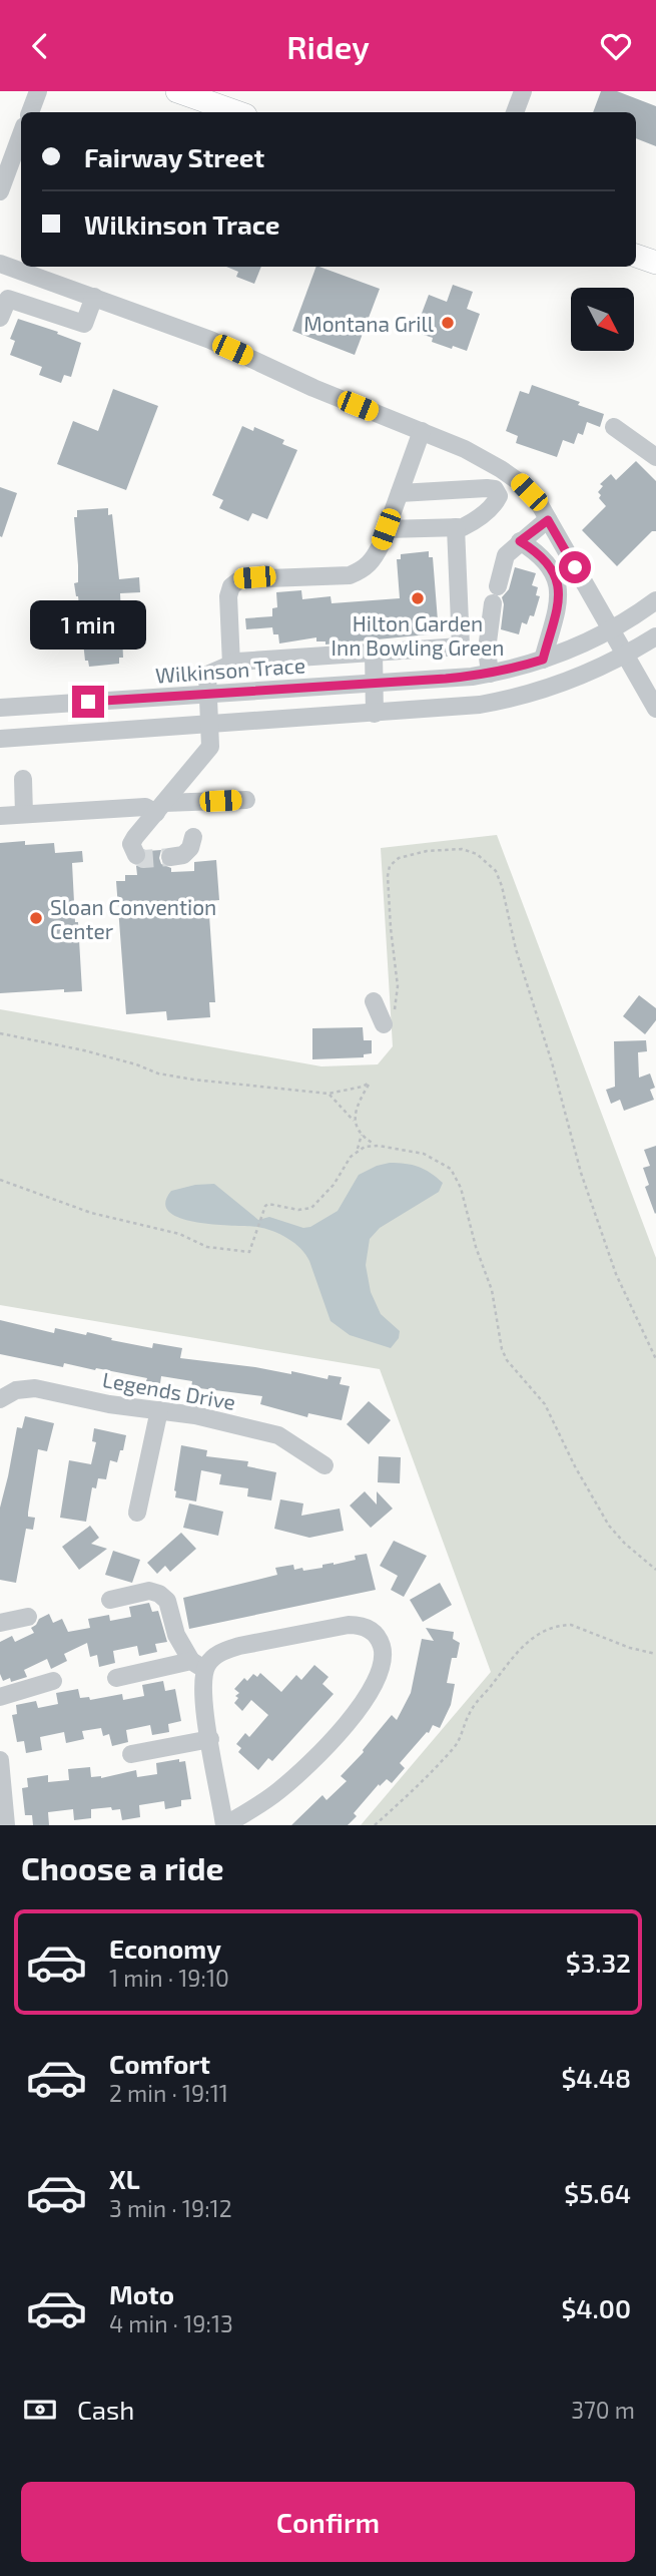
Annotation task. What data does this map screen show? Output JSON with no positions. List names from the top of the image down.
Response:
{
  "streets": {
    "street": ["Wilkinson Trace", "Legends Drive"]
  },
  "places": ["Montana Grill", "Hilton Garden Inn Bowling Green", "Sloan Convention Center"],
  "north": "bottom right",
  "page": {
    "header": "Ridey",
    "banner": ["Fairway Street", "Wilkinson Trace"],
    "bubble": "1 min",
    "heading": "Choose a ride",
    "list": [
      {
        "name": "Economy",
        "note": "1 min · 19:10",
        "value": "$3.32"
      },
      {
        "name": "Comfort",
        "note": "2 min · 19:11",
        "value": "$4.48"
      },
      {
        "name": "XL",
        "note": "3 min · 19:12",
        "value": "$5.64"
      },
      {
        "name": "Moto",
        "note": "4 min · 19:13",
        "value": "$4.00"
      }
    ],
    "pay": ["Cash", "370 m"],
    "buttons": "Confirm"
  }
}
